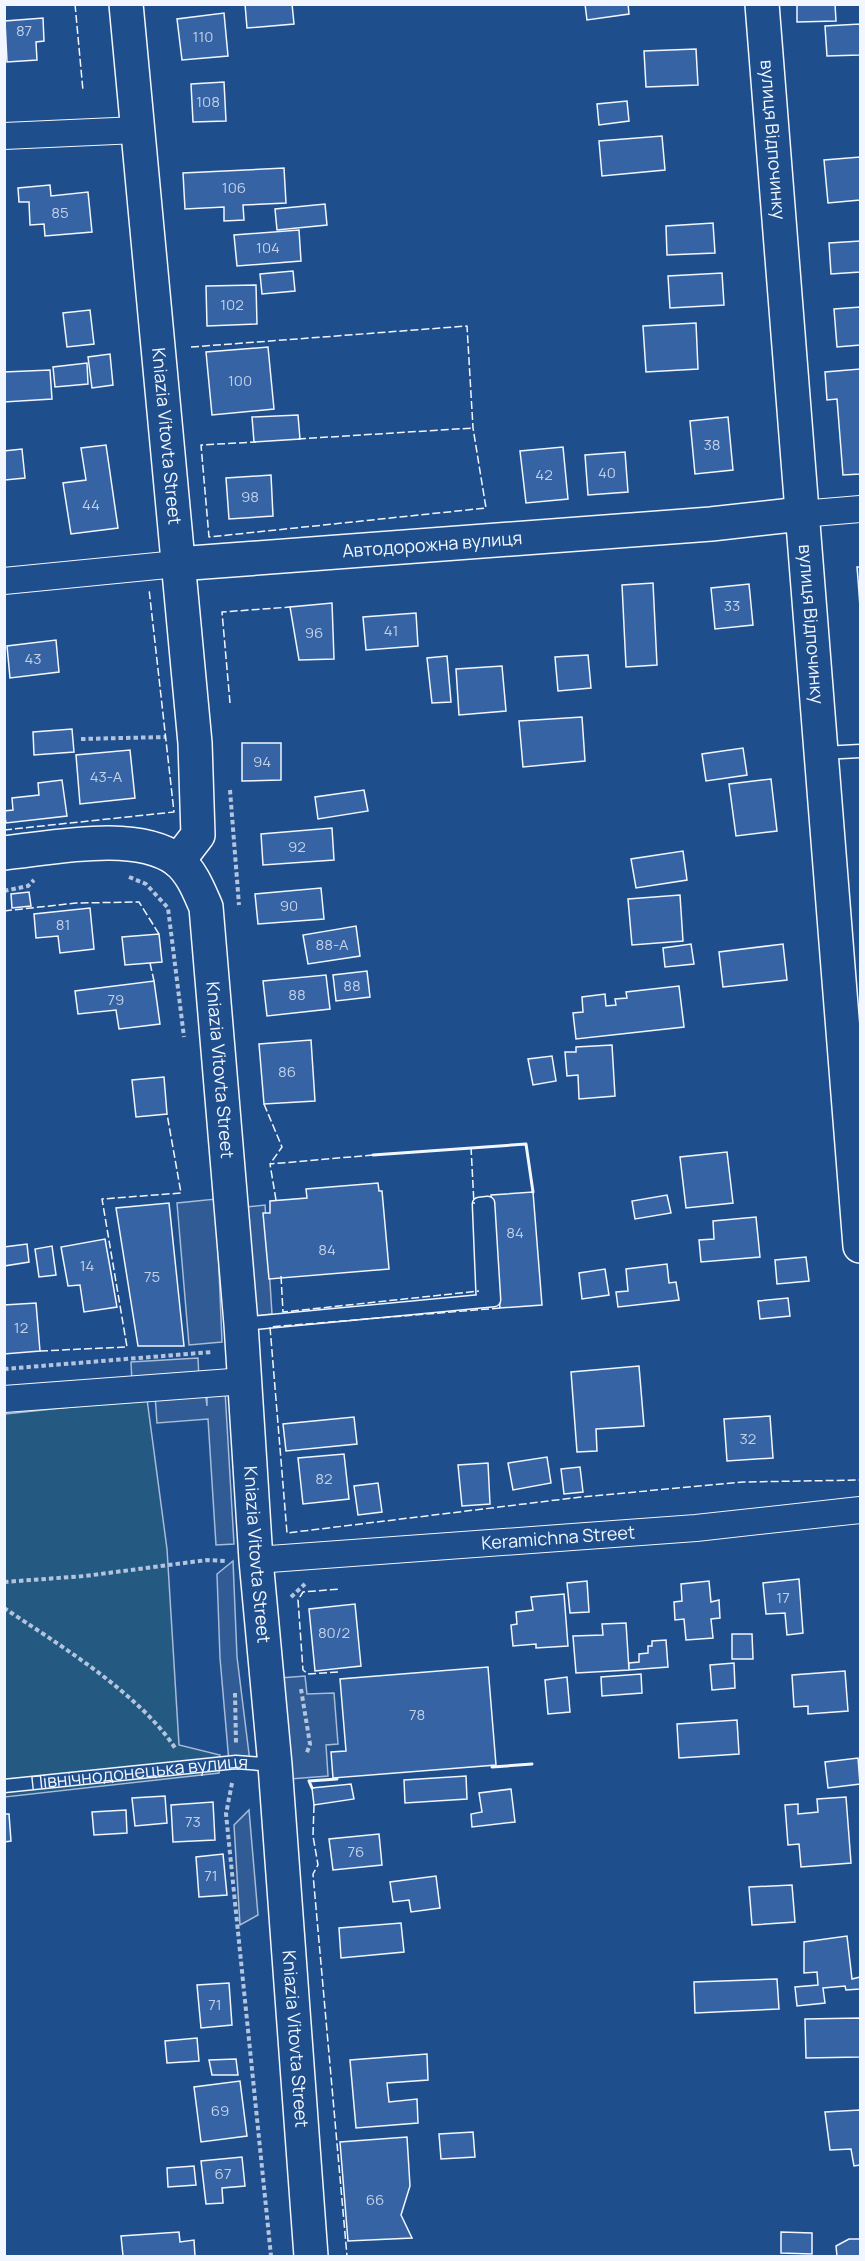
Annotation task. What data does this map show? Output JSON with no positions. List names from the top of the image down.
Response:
{
  "streets": {
    "street": [
      "вулиця Відпочинку",
      "Kniazia Vitovta Street",
      "Автодорожна вулиця",
      "Keramichna Street"
    ],
    "lane": ["Північнодонецька вулиця"]
  },
  "crossings": [
    ["вулиця Відпочинку", "Автодорожна вулиця"],
    ["Kniazia Vitovta Street", "Автодорожна вулиця"],
    ["Kniazia Vitovta Street", "Keramichna Street"],
    ["Kniazia Vitovta Street", "Північнодонецька вулиця"]
  ],
  "house_numbers": [
    "87",
    "110",
    "108",
    "106",
    "85",
    "104",
    "102",
    "100",
    "38",
    "40",
    "42",
    "98",
    "44",
    "33",
    "41",
    "96",
    "43",
    "94",
    "43-А",
    "92",
    "90",
    "81",
    "88-А",
    "88",
    "88",
    "79",
    "86",
    "84",
    "84",
    "14",
    "75",
    "12",
    "32",
    "82",
    "17",
    "80/2",
    "78",
    "73",
    "76",
    "71",
    "71",
    "69",
    "67",
    "66"
  ]
}
